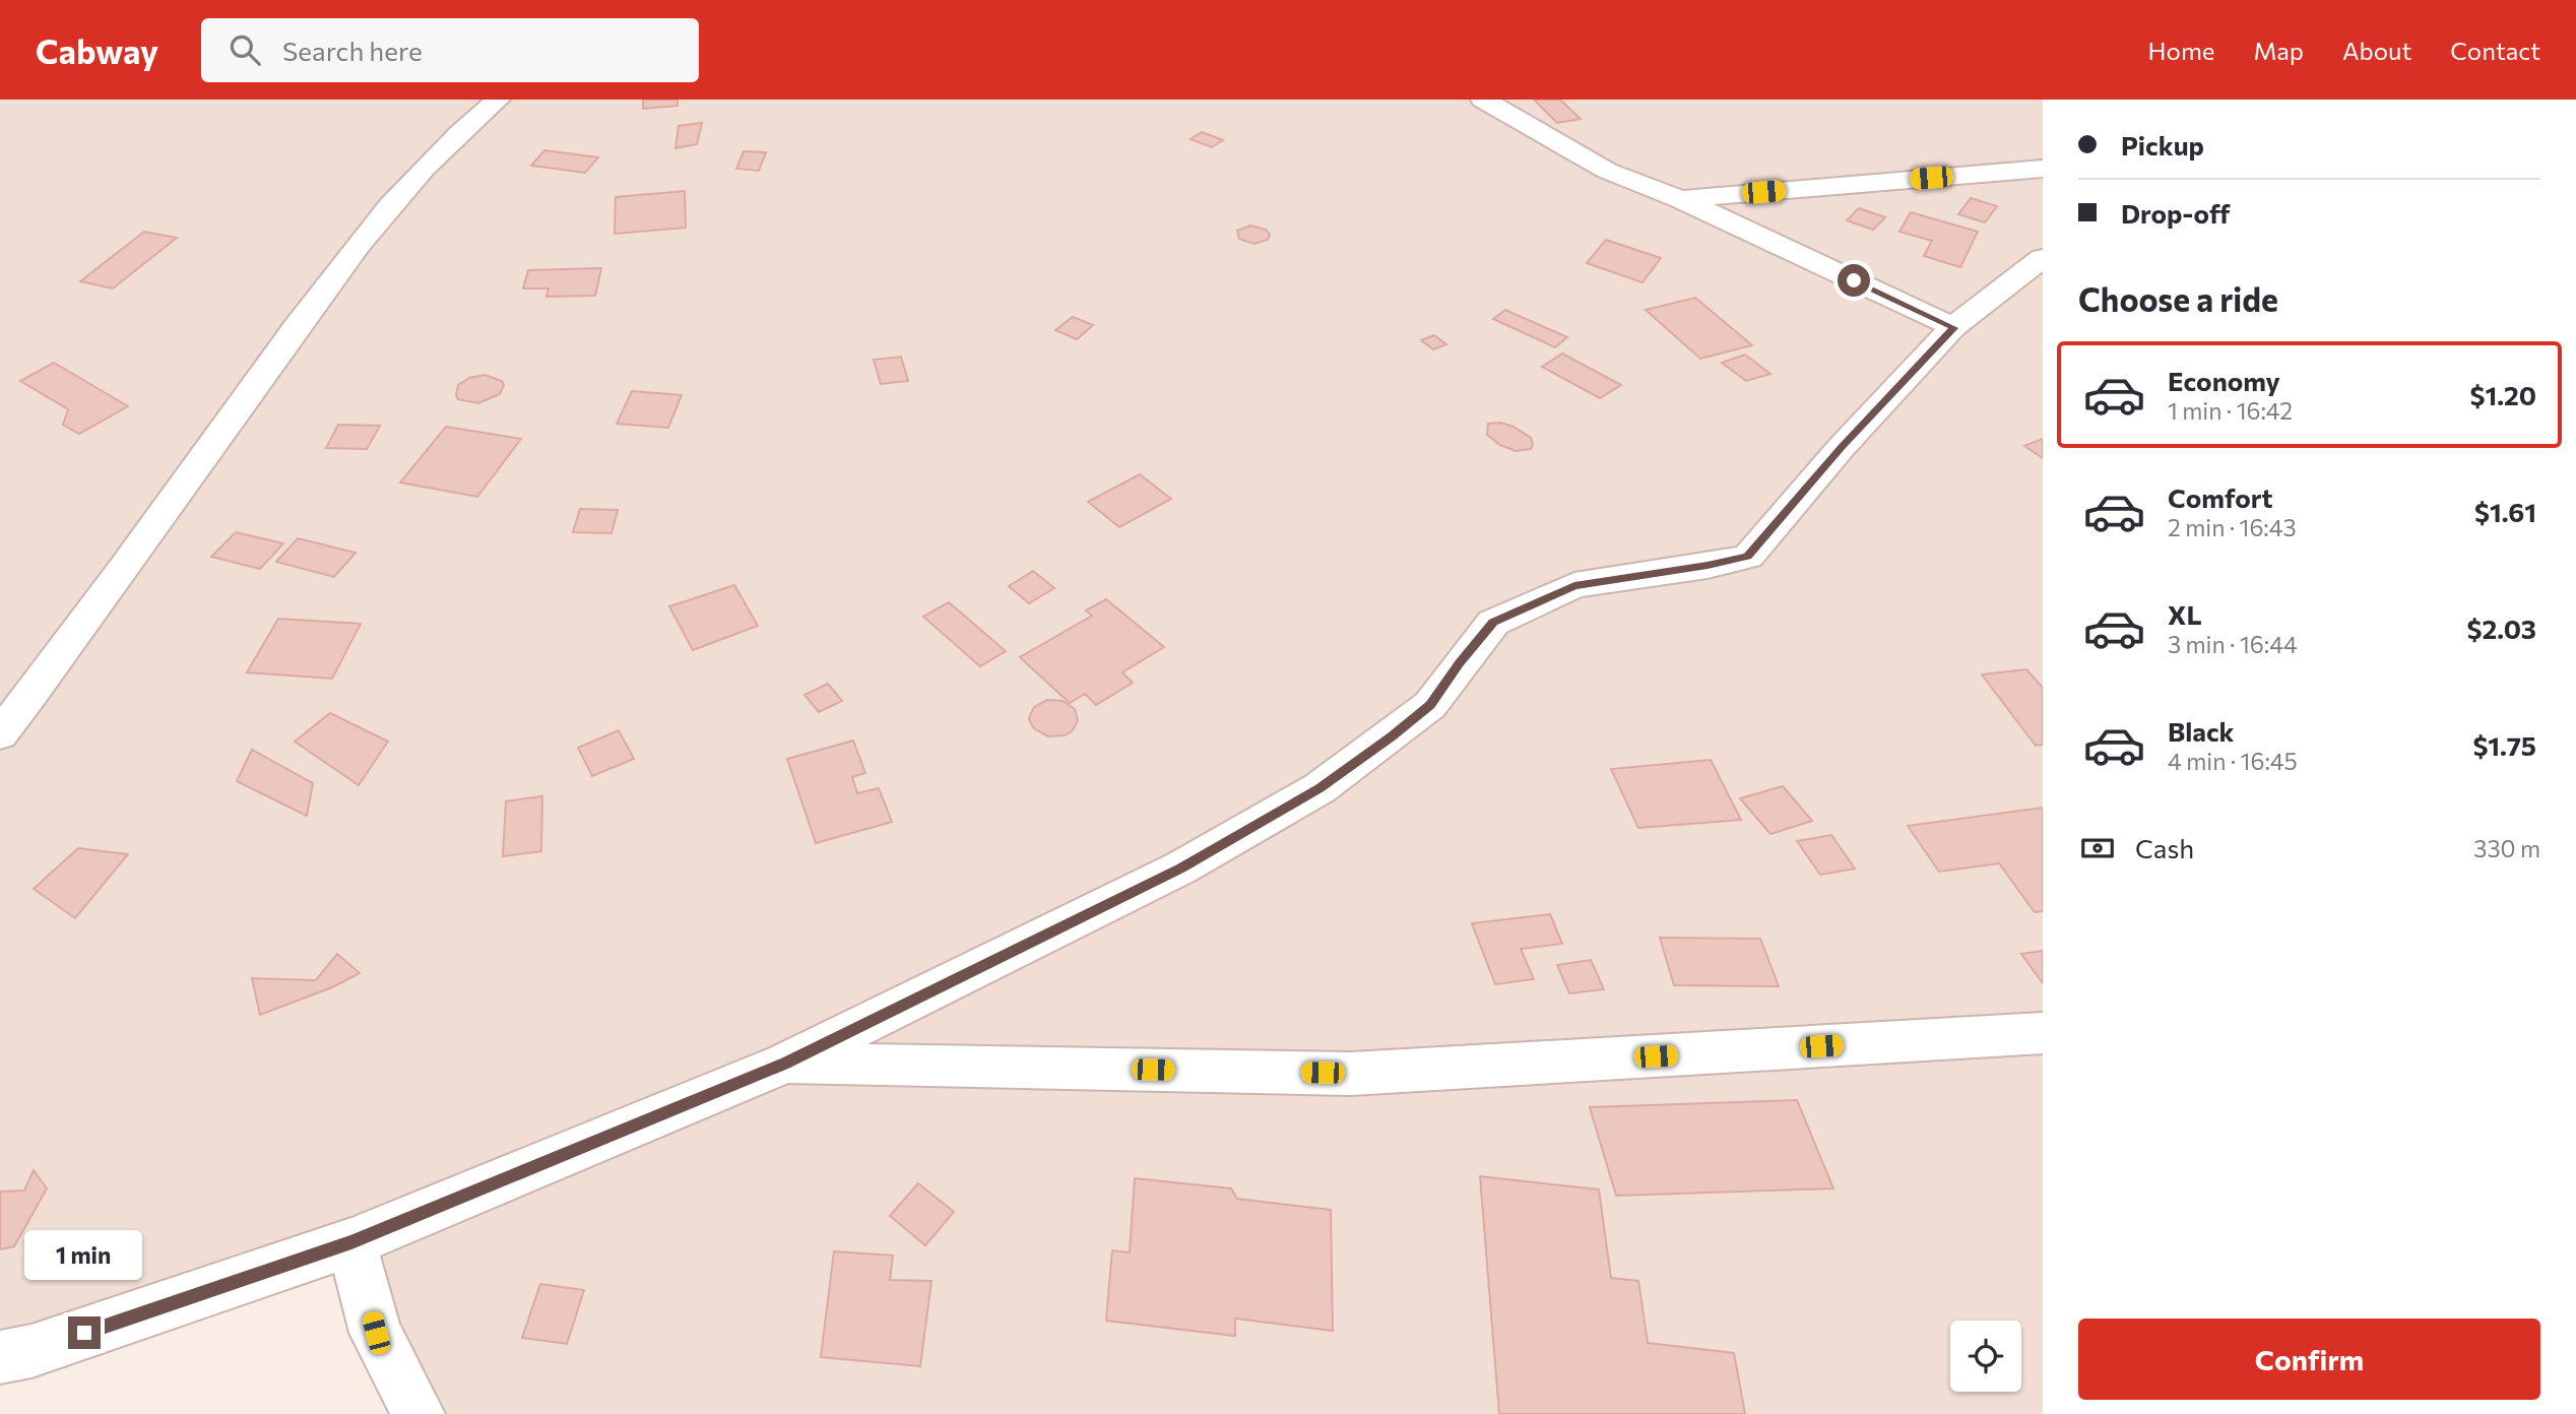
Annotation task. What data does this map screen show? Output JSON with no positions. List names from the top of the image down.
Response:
{
  "page": {
    "header": "Cabway",
    "search": "Search here",
    "nav": [
      "Home",
      "Map",
      "About",
      "Contact"
    ],
    "banner": ["Pickup", "Drop-off"],
    "heading": "Choose a ride",
    "list": [
      {
        "name": "Economy",
        "note": "1 min · 16:42",
        "value": "$1.20"
      },
      {
        "name": "Comfort",
        "note": "2 min · 16:43",
        "value": "$1.61"
      },
      {
        "name": "XL",
        "note": "3 min · 16:44",
        "value": "$2.03"
      },
      {
        "name": "Black",
        "note": "4 min · 16:45",
        "value": "$1.75"
      }
    ],
    "pay": ["Cash", "330 m"],
    "bubble": "1 min",
    "buttons": "Confirm"
  }
}
